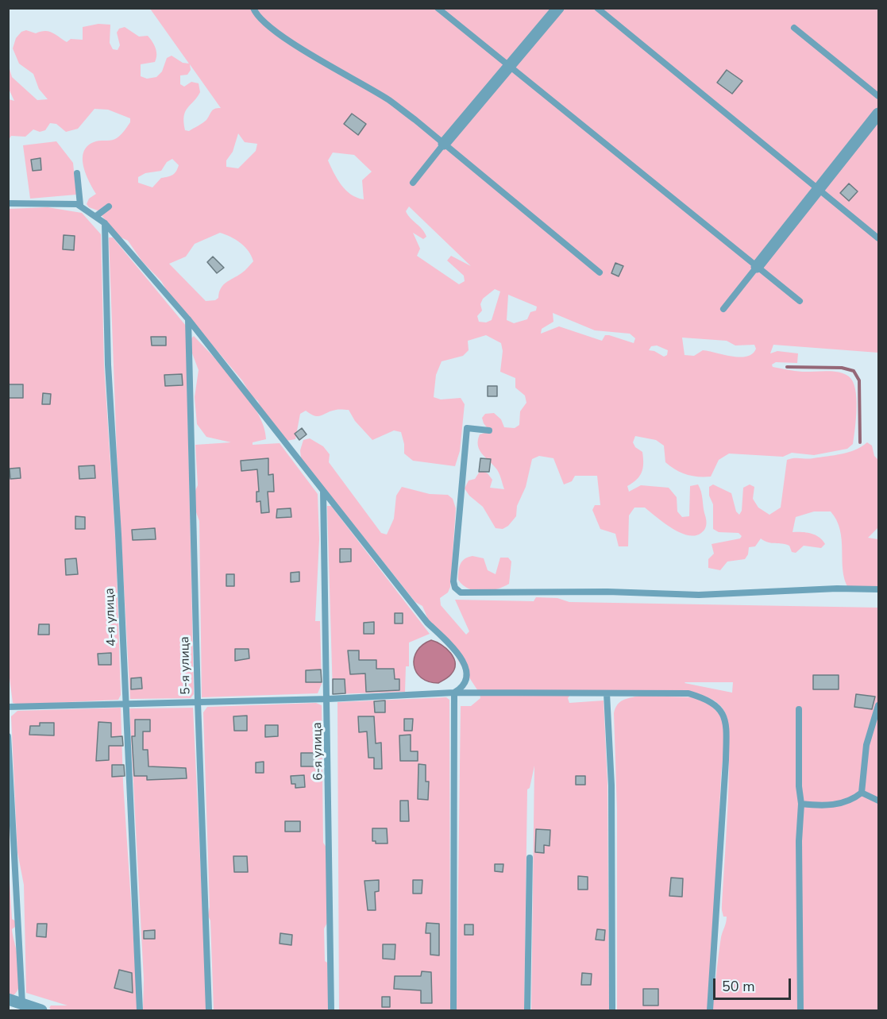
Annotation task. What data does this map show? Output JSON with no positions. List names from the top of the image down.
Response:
{
  "streets": {
    "lane": ["4-я улица", "5-я улица", "6-я улица"]
  },
  "scale_bar": "50 m"
}
